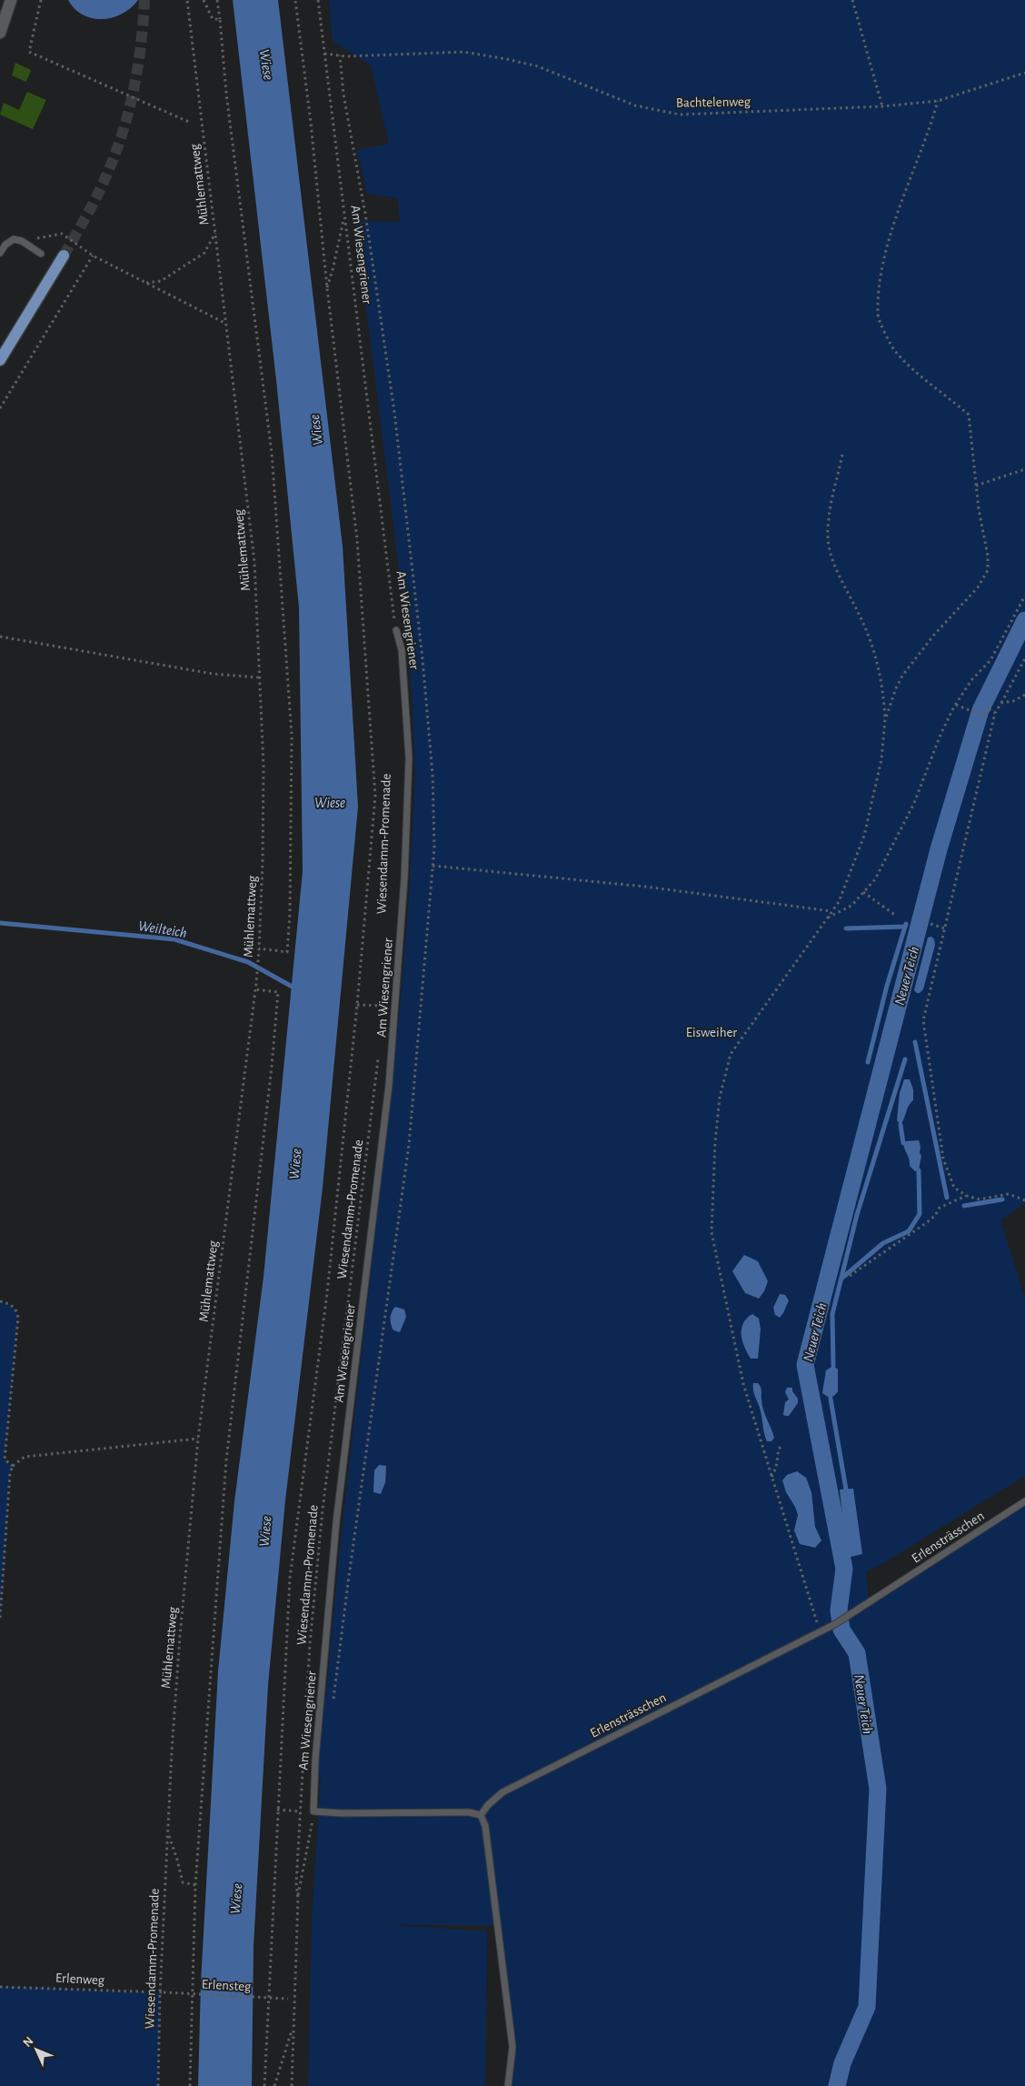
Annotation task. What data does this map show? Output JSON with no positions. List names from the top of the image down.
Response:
{
  "streets": {
    "lane": ["Am Wiesengriener", "Erlensträsschen"],
    "path": [
      "Bachtelenweg",
      "Mühlemattweg",
      "Wiesendamm-Promenade",
      "Erlenweg",
      "Erlensteg"
    ]
  },
  "crossings": [
    ["Bachtelenweg", "Am Wiesengriener"],
    ["Mühlemattweg", "Wiesendamm-Promenade"],
    ["Am Wiesengriener", "Wiesendamm-Promenade"],
    ["Wiesendamm-Promenade", "Erlenweg"],
    ["Wiesendamm-Promenade", "Erlensteg"],
    ["Erlenweg", "Erlensteg"]
  ],
  "water": ["Wiese", "Weilteich", "Neuer Teich"],
  "parks": ["Eisweiher"],
  "north": "top left"
}
